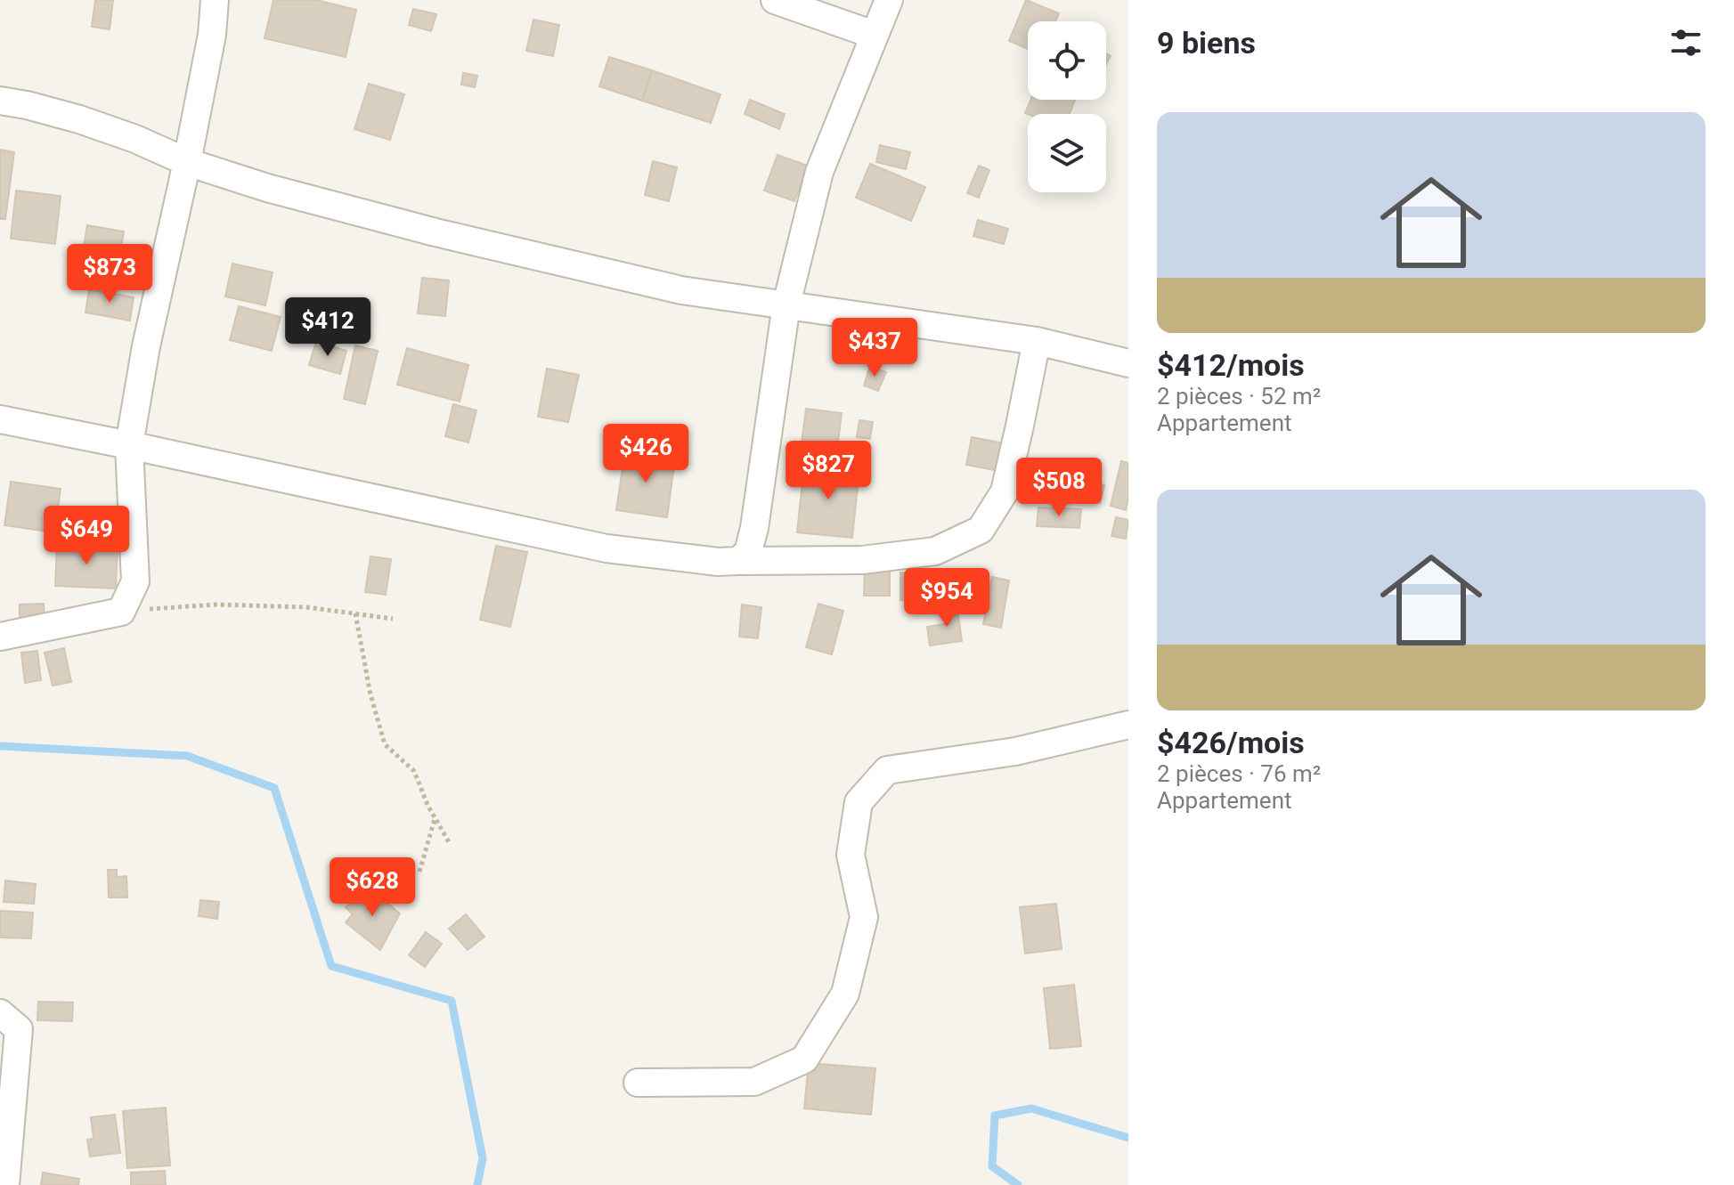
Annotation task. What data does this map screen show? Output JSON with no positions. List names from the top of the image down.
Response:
{
  "page": {
    "heading": "9 biens",
    "list": [
      {
        "name": "$412/mois",
        "note": "2 pièces · 52 m² · Appartement"
      },
      {
        "name": "$426/mois",
        "note": "2 pièces · 76 m² · Appartement"
      }
    ],
    "price": [
      "$873",
      "$412",
      "$437",
      "$426",
      "$827",
      "$508",
      "$649",
      "$954",
      "$628"
    ]
  }
}
